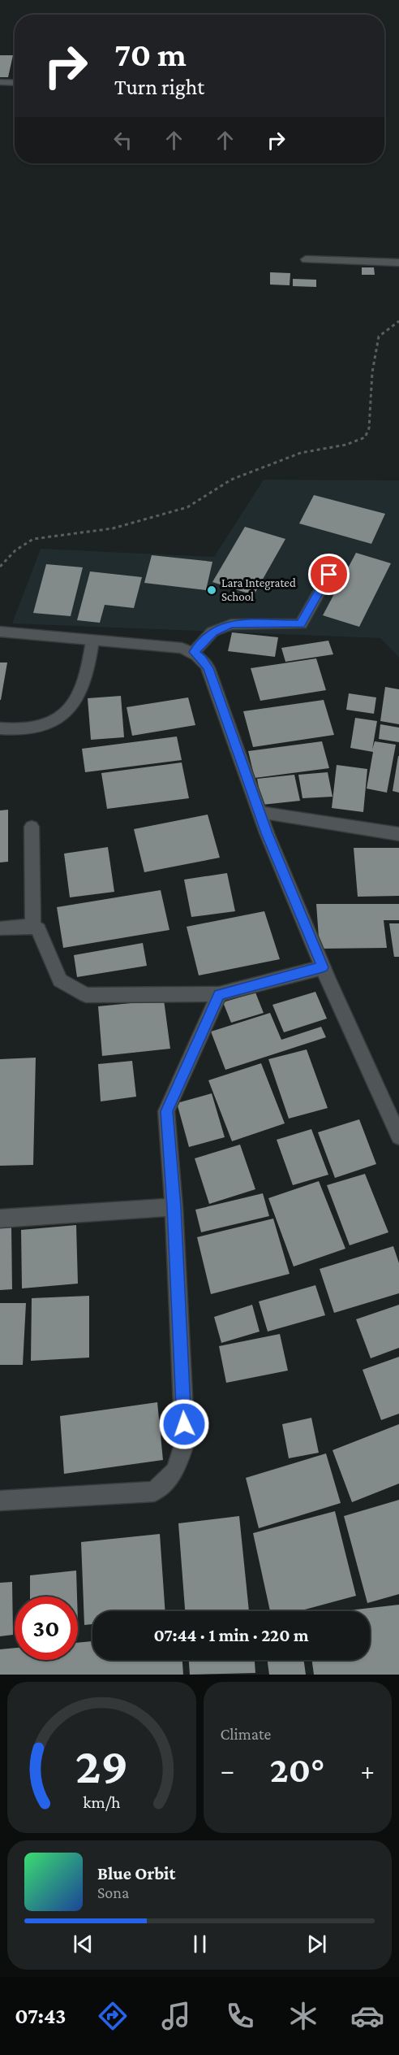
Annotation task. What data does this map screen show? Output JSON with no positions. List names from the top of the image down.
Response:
{
  "places": ["Lara Integrated School"],
  "page": {
    "turn": ["70 m", "Turn right"],
    "limit": "30",
    "trip": "07:44 · 1 min · 220 m",
    "tile": "Climate",
    "heat": ["−", "20°", "+"],
    "song": ["Blue Orbit", "Sona"],
    "tabs": "07:43",
    "gauge": ["29", "km/h"]
  }
}
